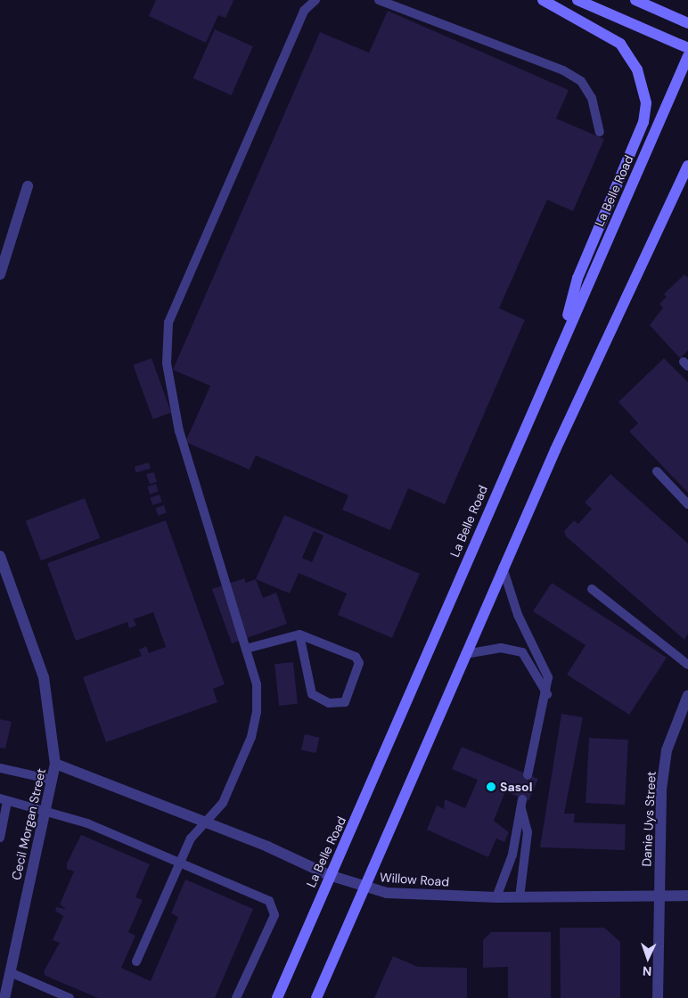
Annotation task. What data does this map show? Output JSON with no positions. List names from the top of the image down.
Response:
{
  "streets": {
    "main road": ["La Belle Road"],
    "street": ["Danie Uys Street", "Cecil Morgan Street", "Willow Road"]
  },
  "crossings": [
    ["La Belle Road", "Willow Road"],
    ["Danie Uys Street", "Willow Road"],
    ["Cecil Morgan Street", "Willow Road"]
  ],
  "places": ["Sasol"],
  "north": "bottom"
}
